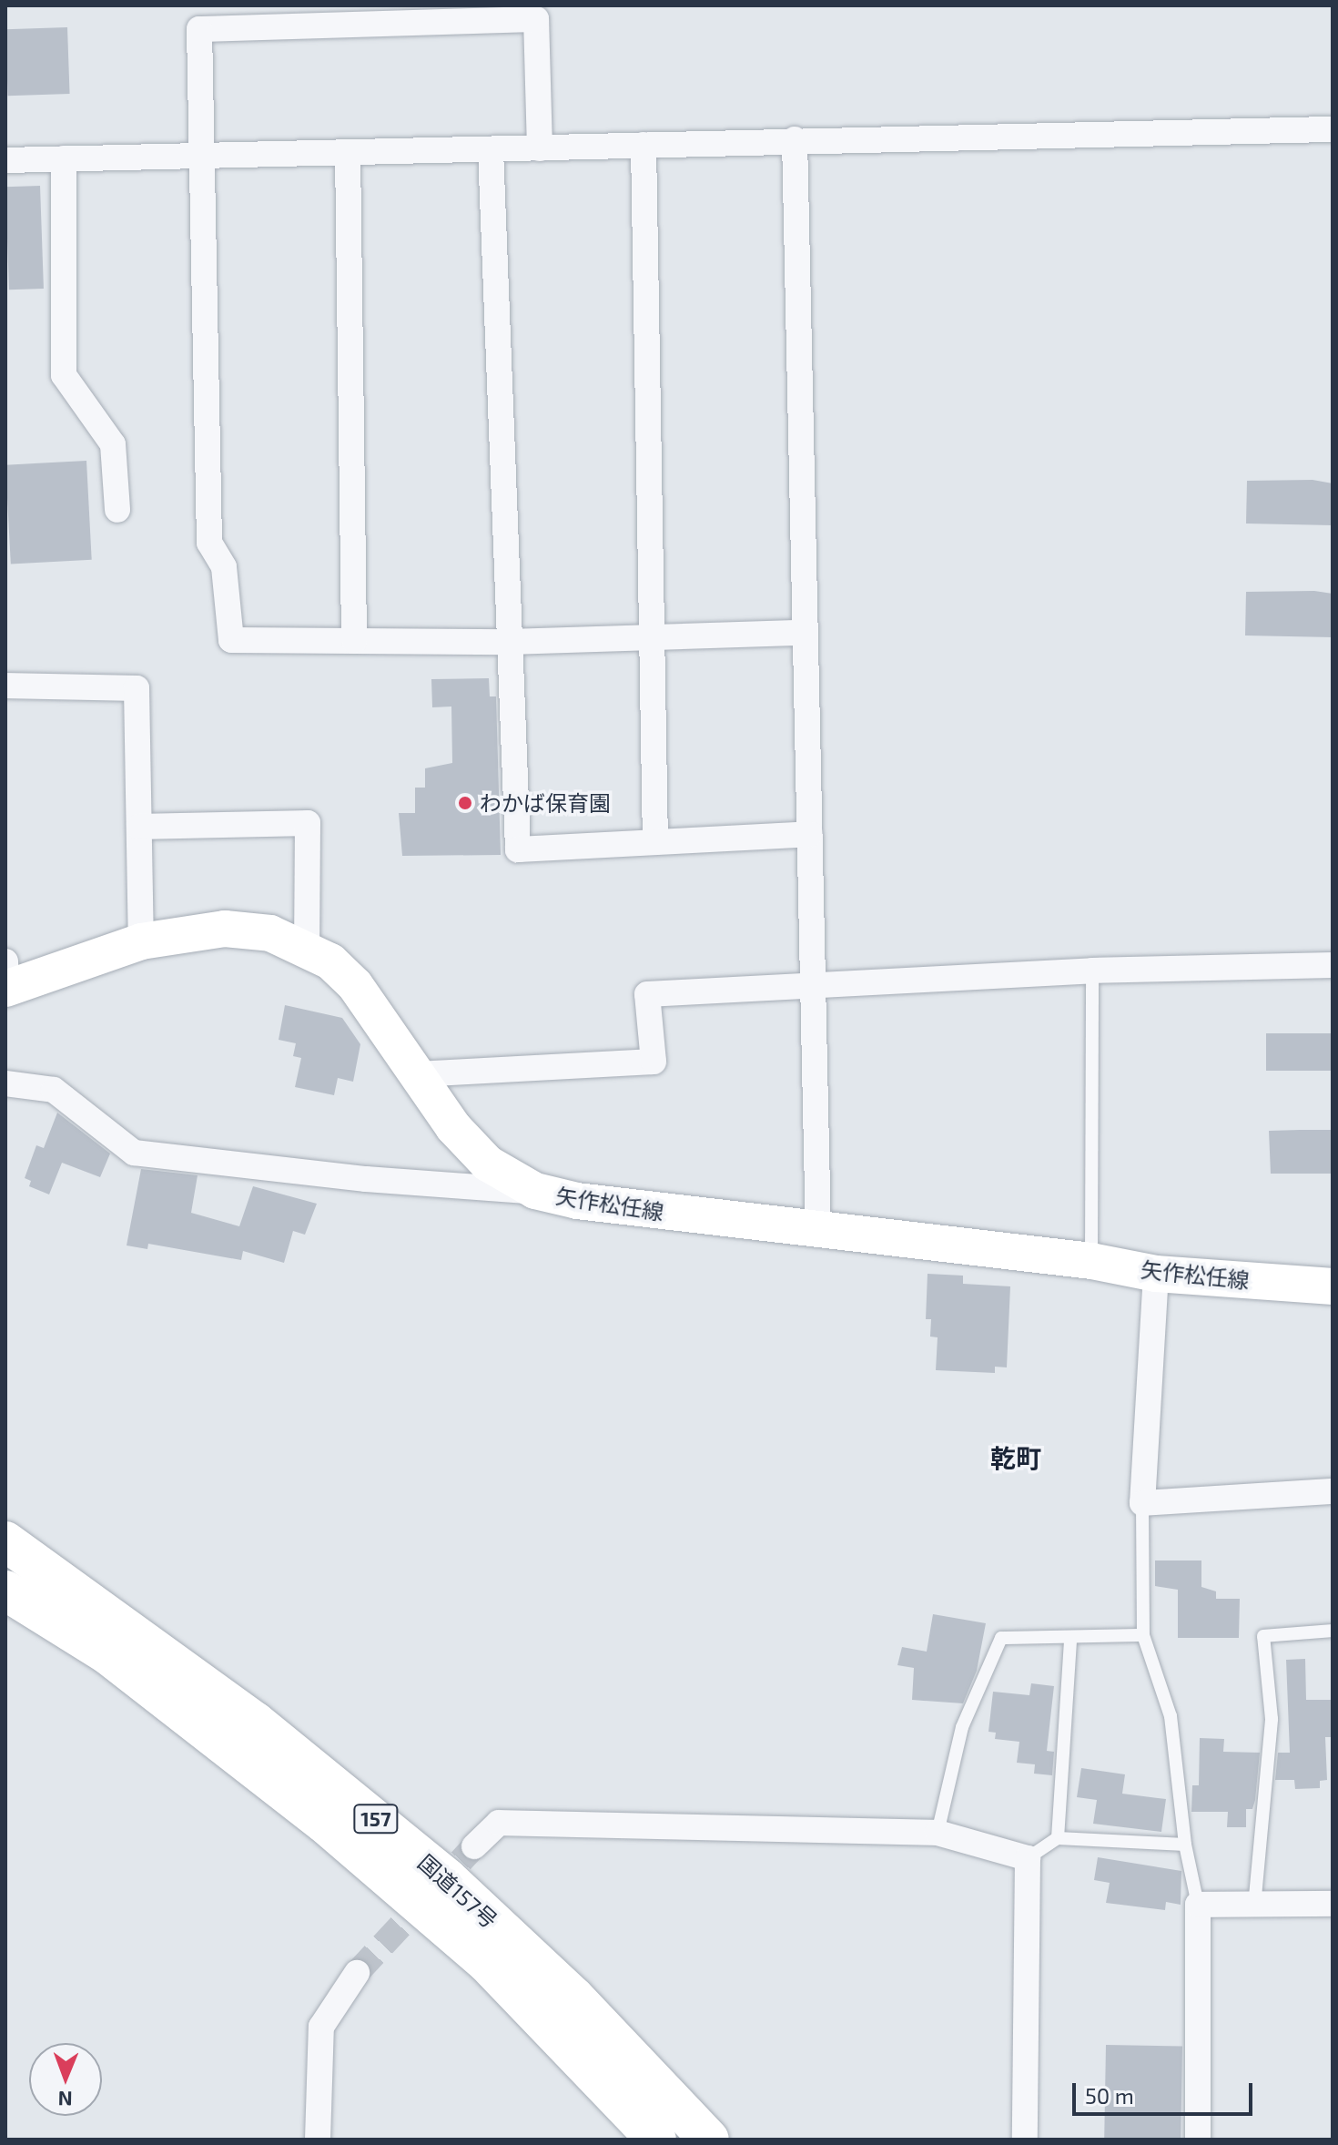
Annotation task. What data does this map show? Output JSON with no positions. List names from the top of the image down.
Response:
{
  "streets": {
    "highway": ["157", "国道157号"],
    "main road": ["矢作松任線"]
  },
  "districts": ["乾町"],
  "places": ["わかば保育園"],
  "scale_bar": "50 m",
  "north": "bottom"
}
